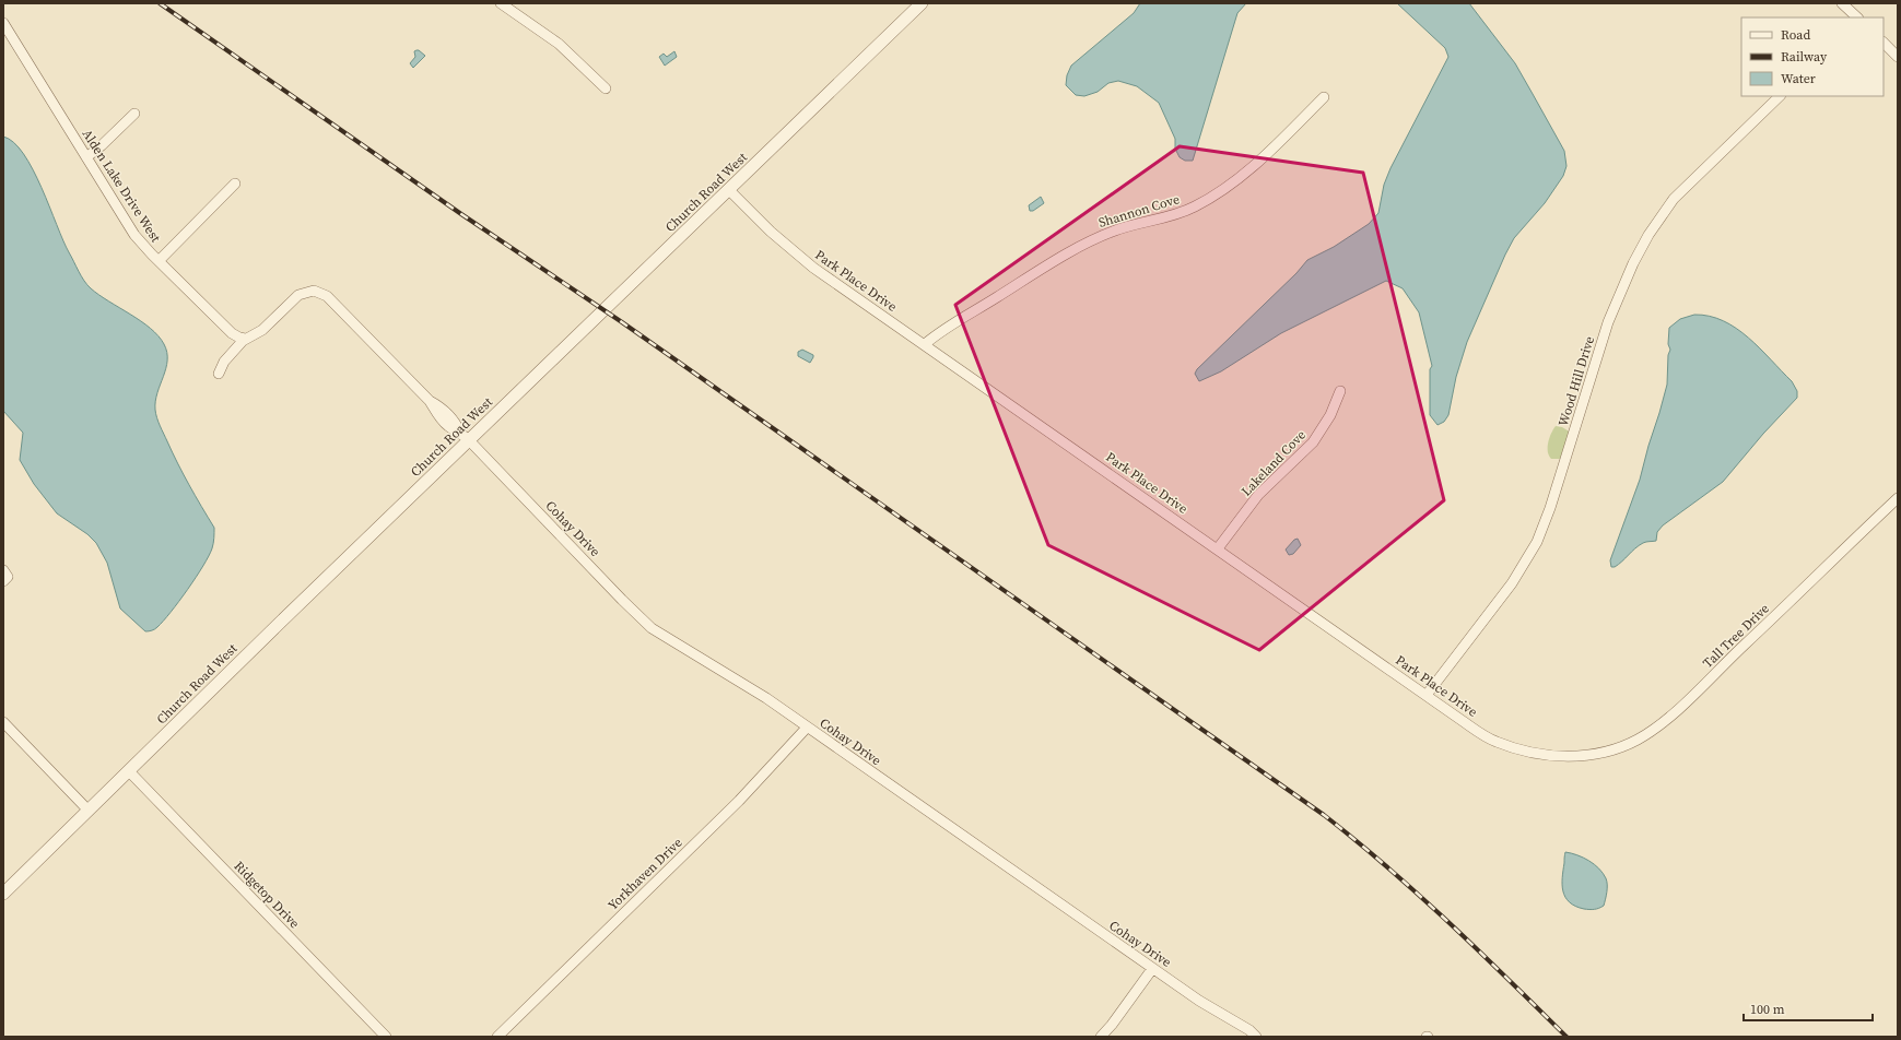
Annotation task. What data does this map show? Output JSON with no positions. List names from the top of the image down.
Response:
{
  "streets": {
    "street": [
      "Alden Lake Drive West",
      "Church Road West",
      "Shannon Cove",
      "Park Place Drive",
      "Wood Hill Drive",
      "Lakeland Cove",
      "Cohay Drive",
      "Tall Tree Drive",
      "Yorkhaven Drive",
      "Ridgetop Drive"
    ]
  },
  "crossings": [
    ["Alden Lake Drive West", "Cohay Drive"],
    ["Church Road West", "Park Place Drive"],
    ["Church Road West", "Cohay Drive"],
    ["Church Road West", "Ridgetop Drive"],
    ["Shannon Cove", "Park Place Drive"],
    ["Park Place Drive", "Wood Hill Drive"],
    ["Park Place Drive", "Lakeland Cove"],
    ["Park Place Drive", "Tall Tree Drive"],
    ["Cohay Drive", "Yorkhaven Drive"]
  ],
  "legend": ["Road", "Railway", "Water"],
  "scale_bar": "100 m"
}
